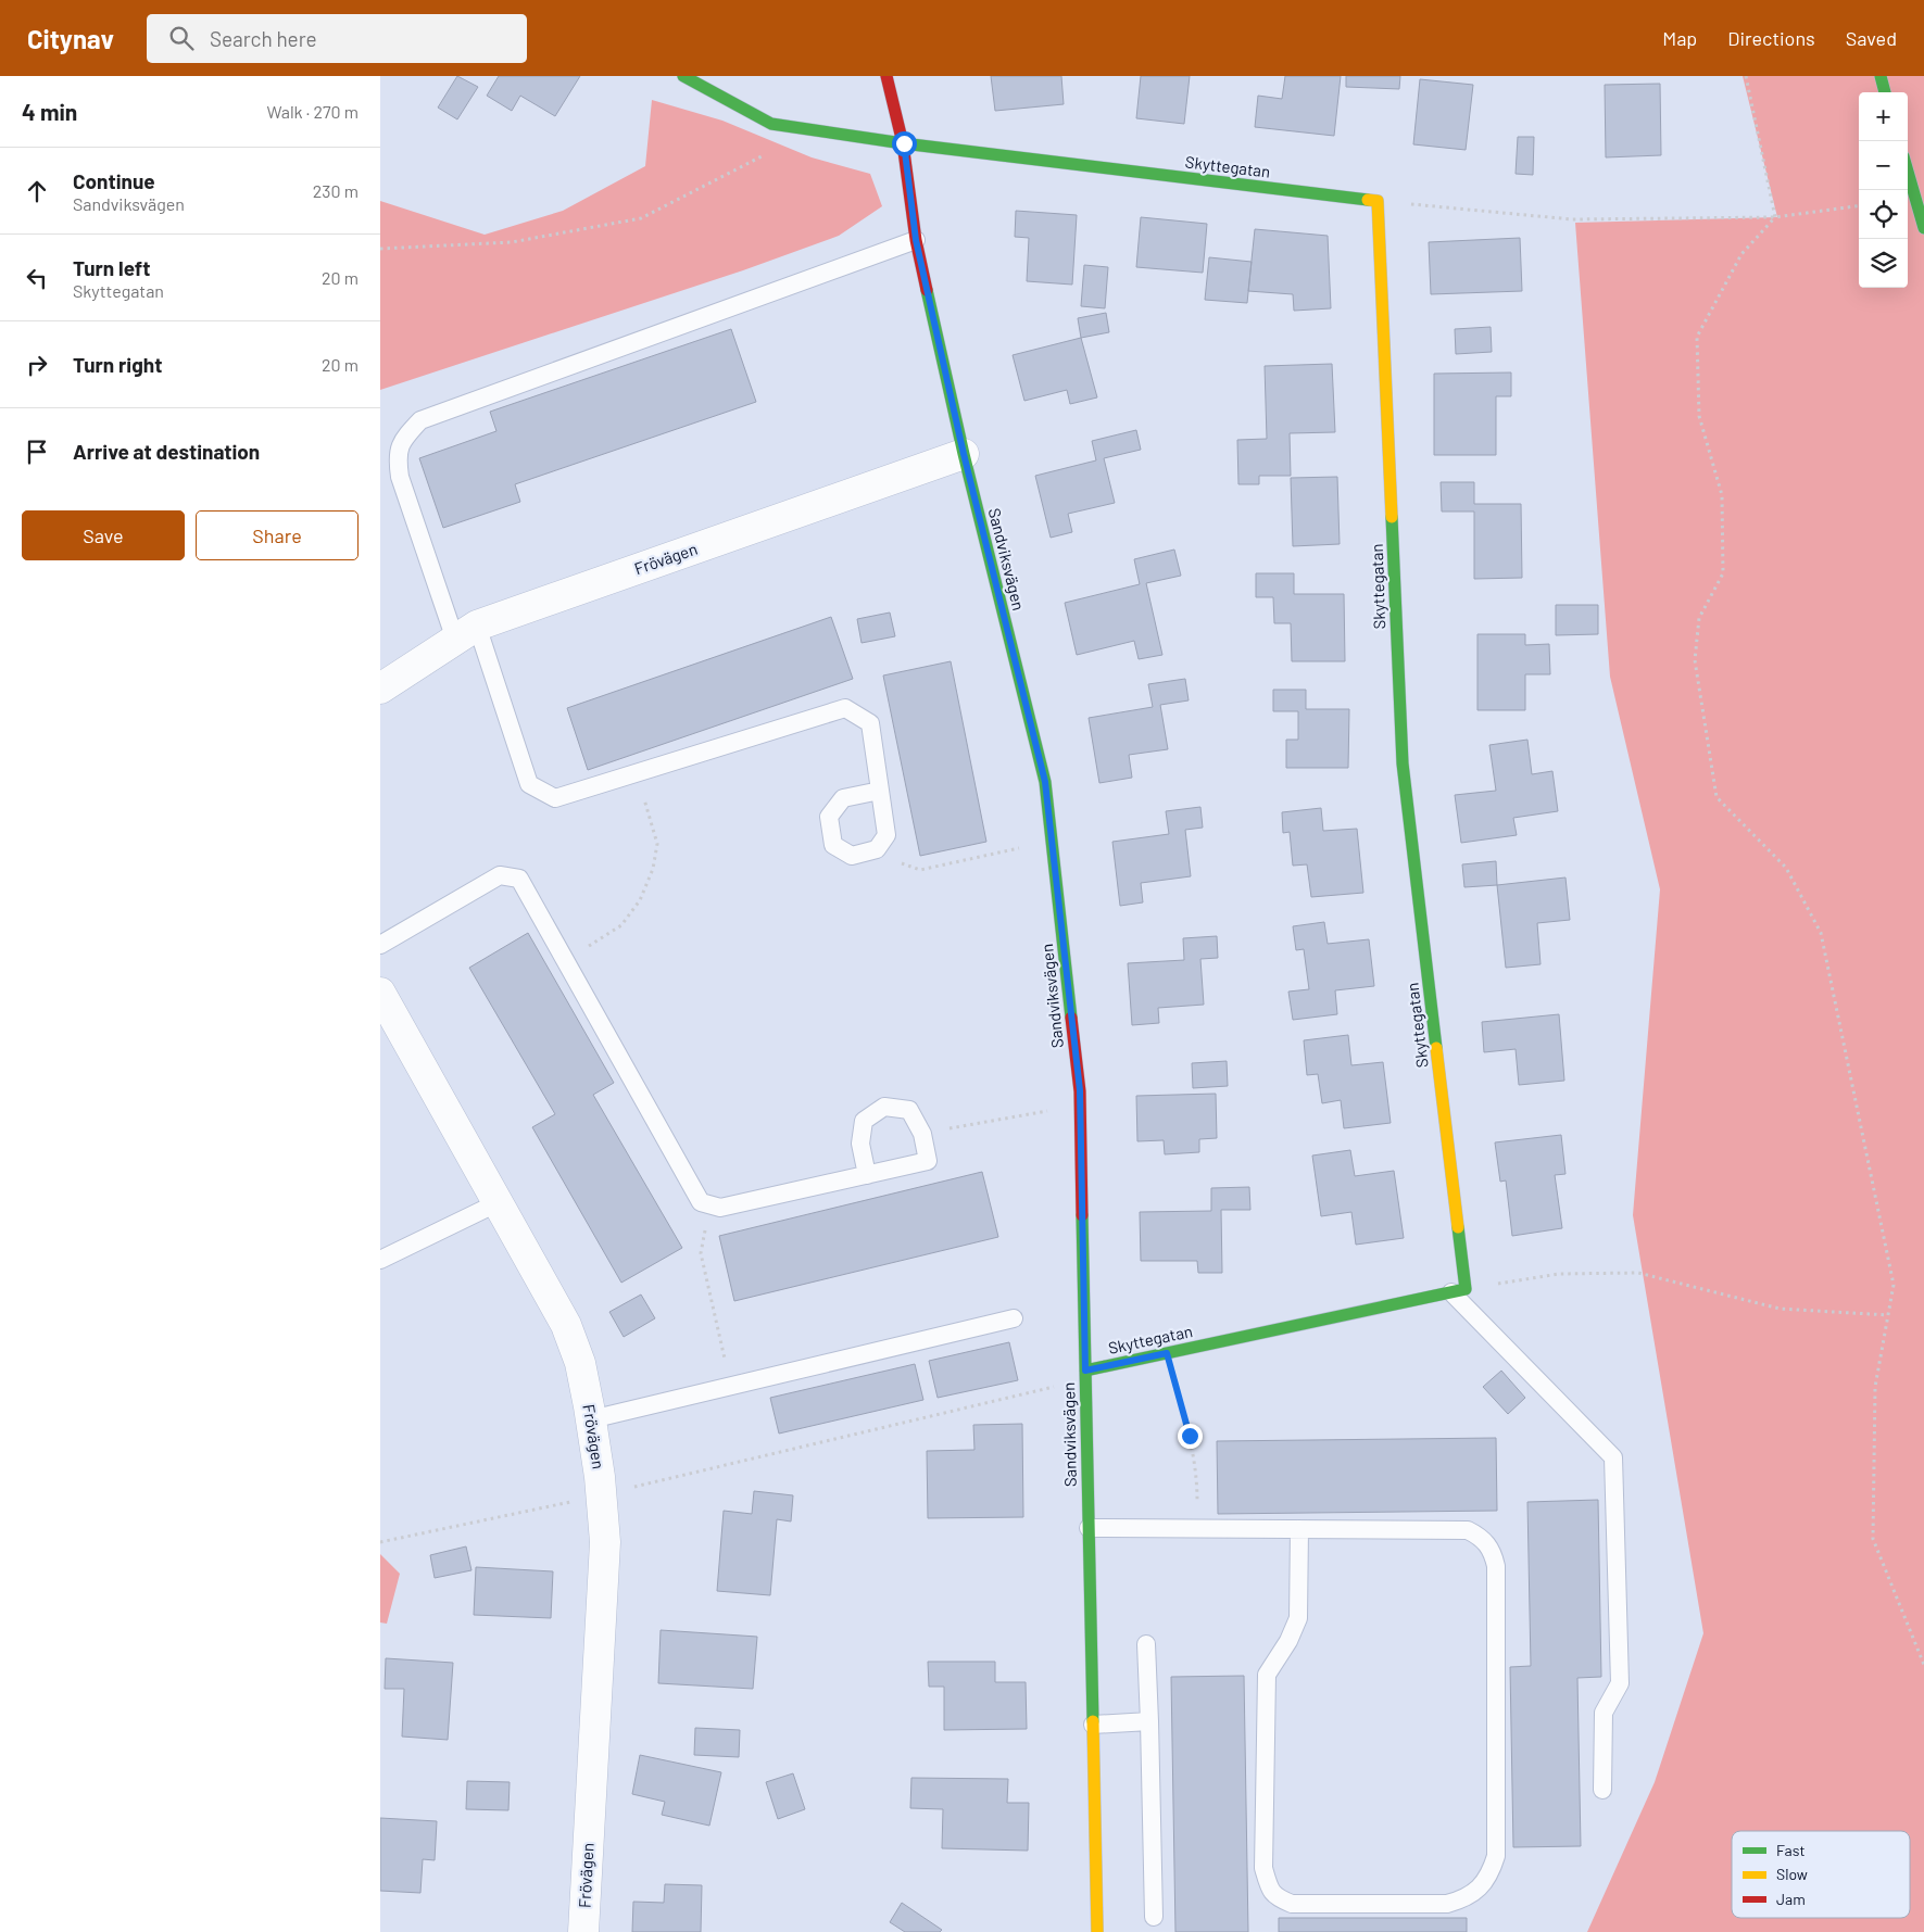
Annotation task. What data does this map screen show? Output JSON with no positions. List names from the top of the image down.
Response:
{
  "streets": {
    "street": ["Skyttegatan", "Frövägen", "Sandviksvägen"]
  },
  "crossings": [
    ["Skyttegatan", "Sandviksvägen"],
    ["Frövägen", "Sandviksvägen"]
  ],
  "legend": ["Fast", "Slow", "Jam"],
  "page": {
    "header": "Citynav",
    "search": "Search here",
    "nav": ["Map", "Directions", "Saved"],
    "heading": ["4 min", "Walk · 270 m"],
    "map_buttons": ["+", "−"],
    "list": [
      ["Continue", "Sandviksvägen", "230 m"],
      ["Turn left", "Skyttegatan", "20 m"],
      ["Turn right", "20 m"],
      "Arrive at destination"
    ],
    "buttons": ["Save", "Share"]
  }
}
